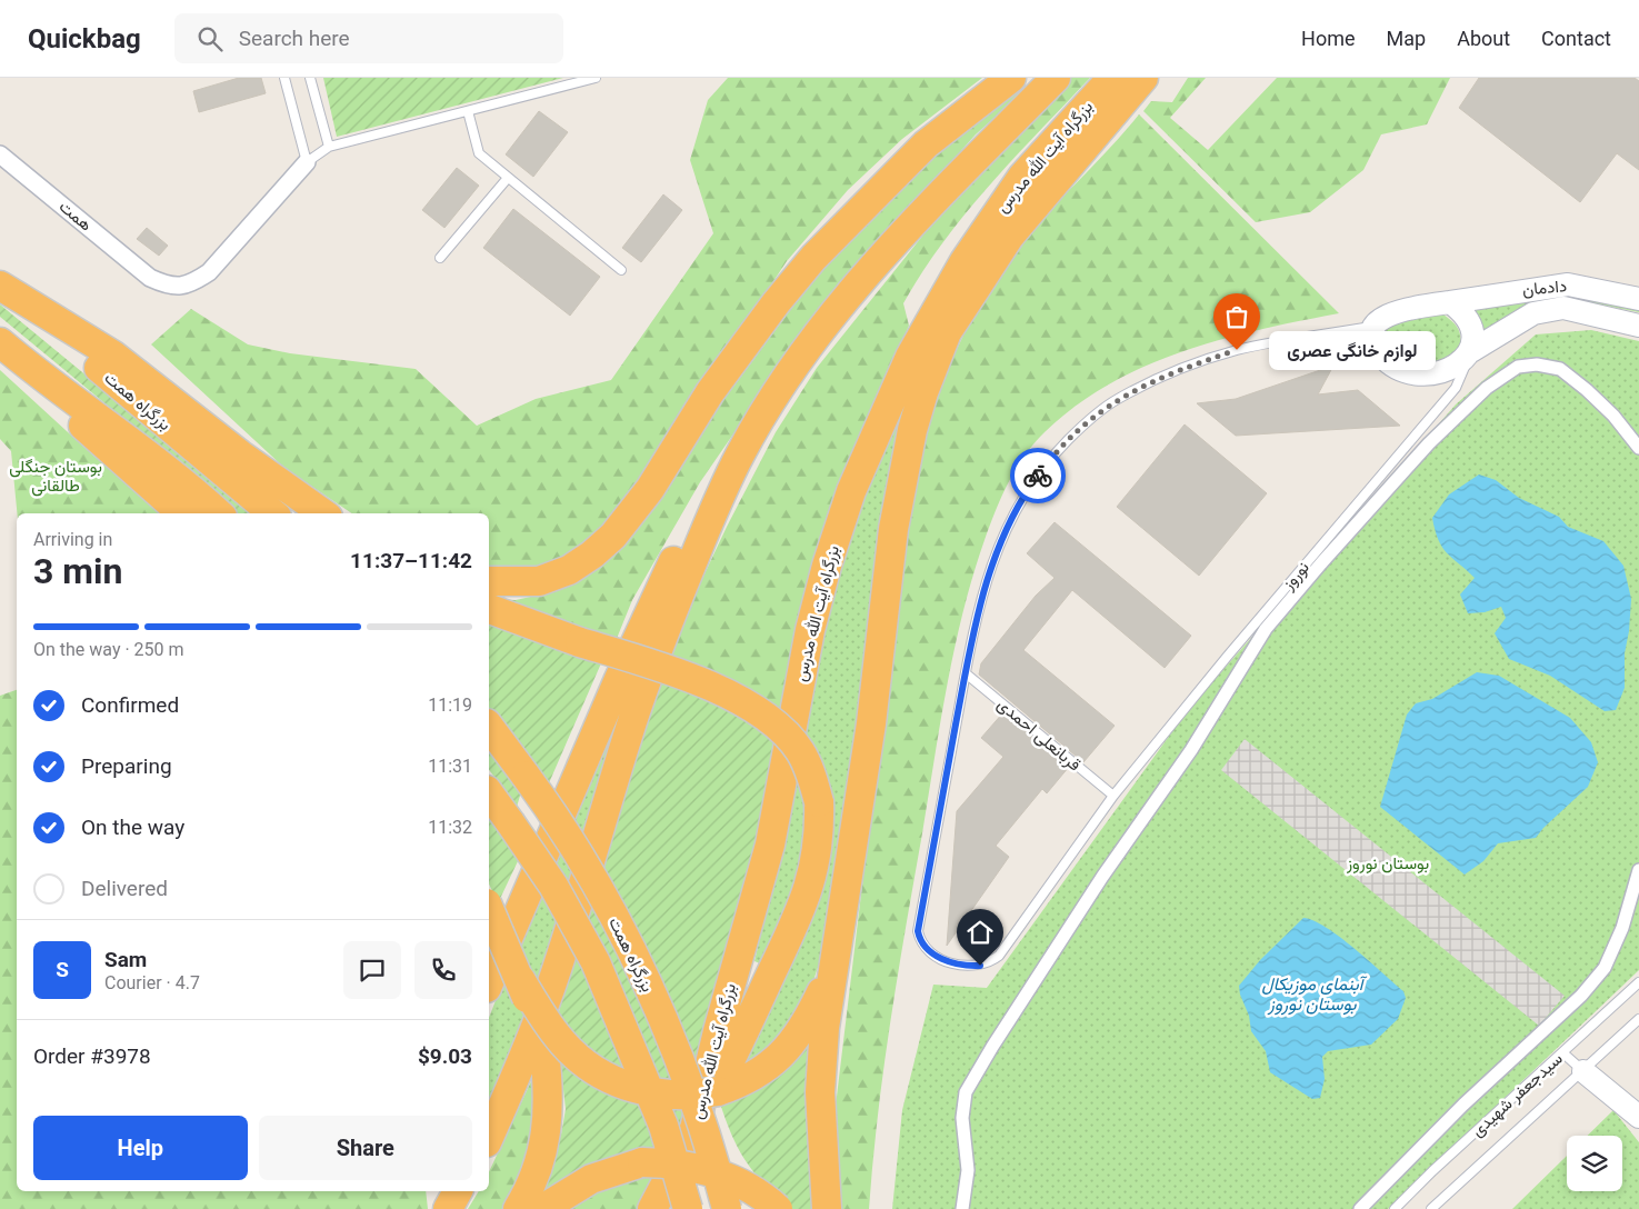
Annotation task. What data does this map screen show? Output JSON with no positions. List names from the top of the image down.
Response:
{
  "streets": {
    "highway": ["بزرگراه آیت الله مدرس", "بزرگراه همت"],
    "street": ["همت", "دادمان"],
    "lane": ["نوروز", "قربانعلی احمدی", "سیدجعفر شهیدی"]
  },
  "crossings": [
    ["دادمان", "نوروز"],
    ["نوروز", "قربانعلی احمدی"]
  ],
  "water": ["آبنمای موزیکال بوستان نوروز"],
  "parks": ["بوستان جنگلی طالقانی", "بوستان نوروز"],
  "places": ["لوازم خانگی عصری"],
  "page": {
    "header": "Quickbag",
    "search": "Search here",
    "nav": [
      "Home",
      "Map",
      "About",
      "Contact"
    ],
    "bubble": "لوازم خانگی عصری",
    "heading": ["3 min", "Arriving in", "11:37–11:42"],
    "panel": [
      "Sam",
      "Courier · 4.7",
      "Order #3978",
      "$9.03"
    ],
    "bar": "On the way · 250 m",
    "list": [
      ["Confirmed", "11:19"],
      ["Preparing", "11:31"],
      ["On the way", "11:32"],
      "Delivered"
    ],
    "round": "S",
    "buttons": ["Help", "Share"]
  }
}
